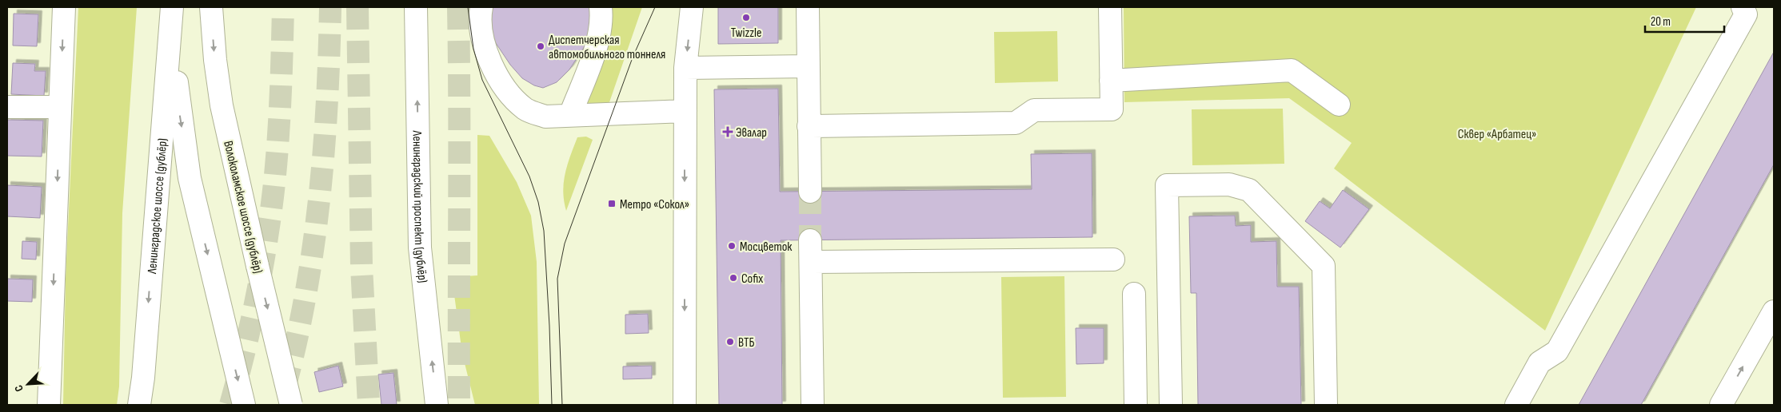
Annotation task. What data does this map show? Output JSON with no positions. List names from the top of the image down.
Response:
{
  "streets": {
    "main road": ["Ленинградское шоссе (дублёр)", "Ленинградский проспект (дублёр)", "Волоколамское шоссе (дублёр)"]
  },
  "parks": ["Сквер «Арбатец»"],
  "places": {
    "other": [
      "Twizzle",
      "Диспетчерская автомобильного тоннеля",
      "Мосцветок",
      "Cofix",
      "ВТБ"
    ],
    "health": ["Эвалар"],
    "transit": ["Метро «Сокол»"]
  },
  "scale_bar": "20 m",
  "north": "bottom left"
}
